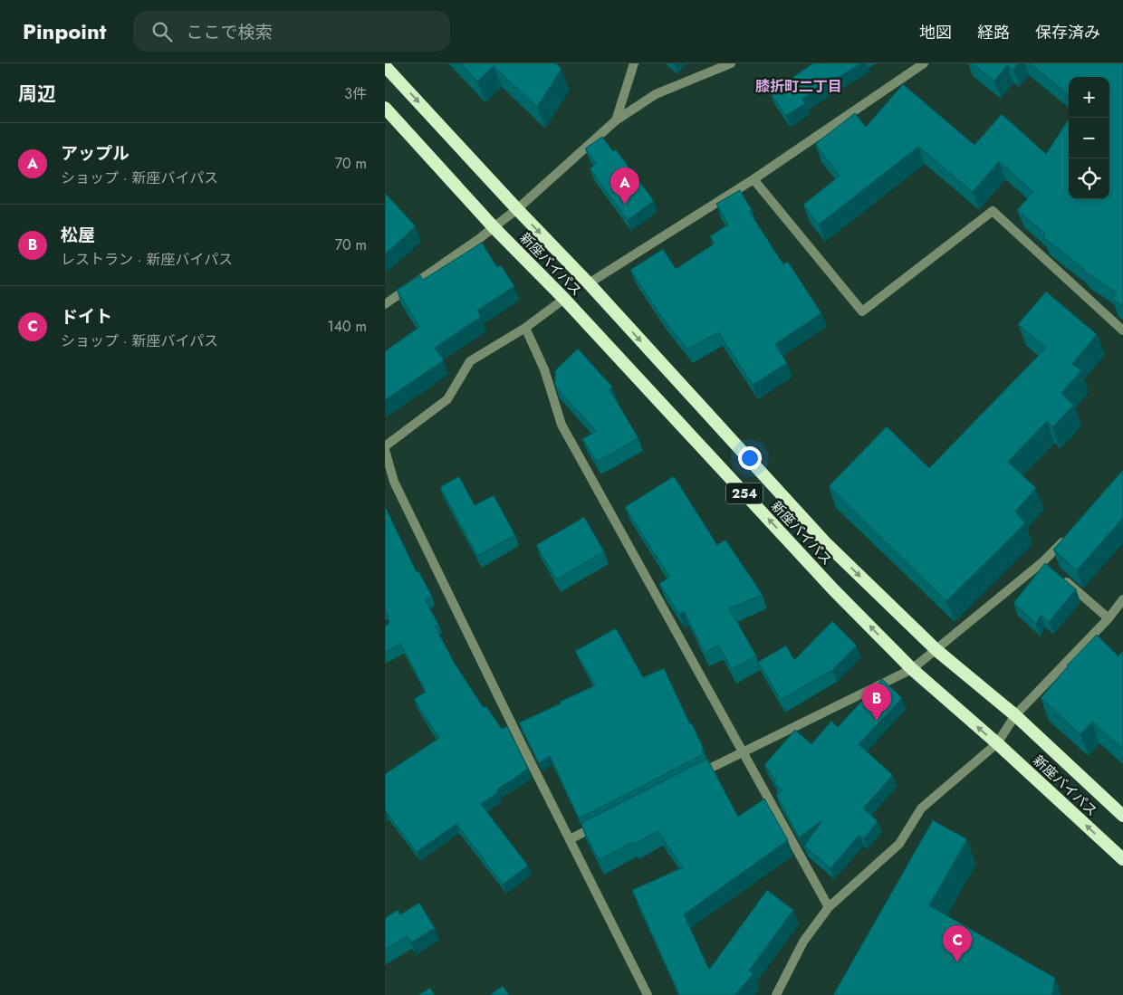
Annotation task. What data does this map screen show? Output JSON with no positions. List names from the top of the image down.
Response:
{
  "streets": {
    "highway": ["新座バイパス", "254"]
  },
  "districts": ["膝折町二丁目"],
  "page": {
    "header": "Pinpoint",
    "search": "ここで検索",
    "nav": ["地図", "経路", "保存済み"],
    "heading": ["周辺", "3件"],
    "map_buttons": ["+", "−"],
    "list": [
      {
        "mark": "A",
        "name": "アップル",
        "note": "ショップ · 新座バイパス",
        "value": "70 m"
      },
      {
        "mark": "B",
        "name": "松屋",
        "note": "レストラン · 新座バイパス",
        "value": "70 m"
      },
      {
        "mark": "C",
        "name": "ドイト",
        "note": "ショップ · 新座バイパス",
        "value": "140 m"
      }
    ],
    "pins": ["A", "B", "C"]
  }
}
